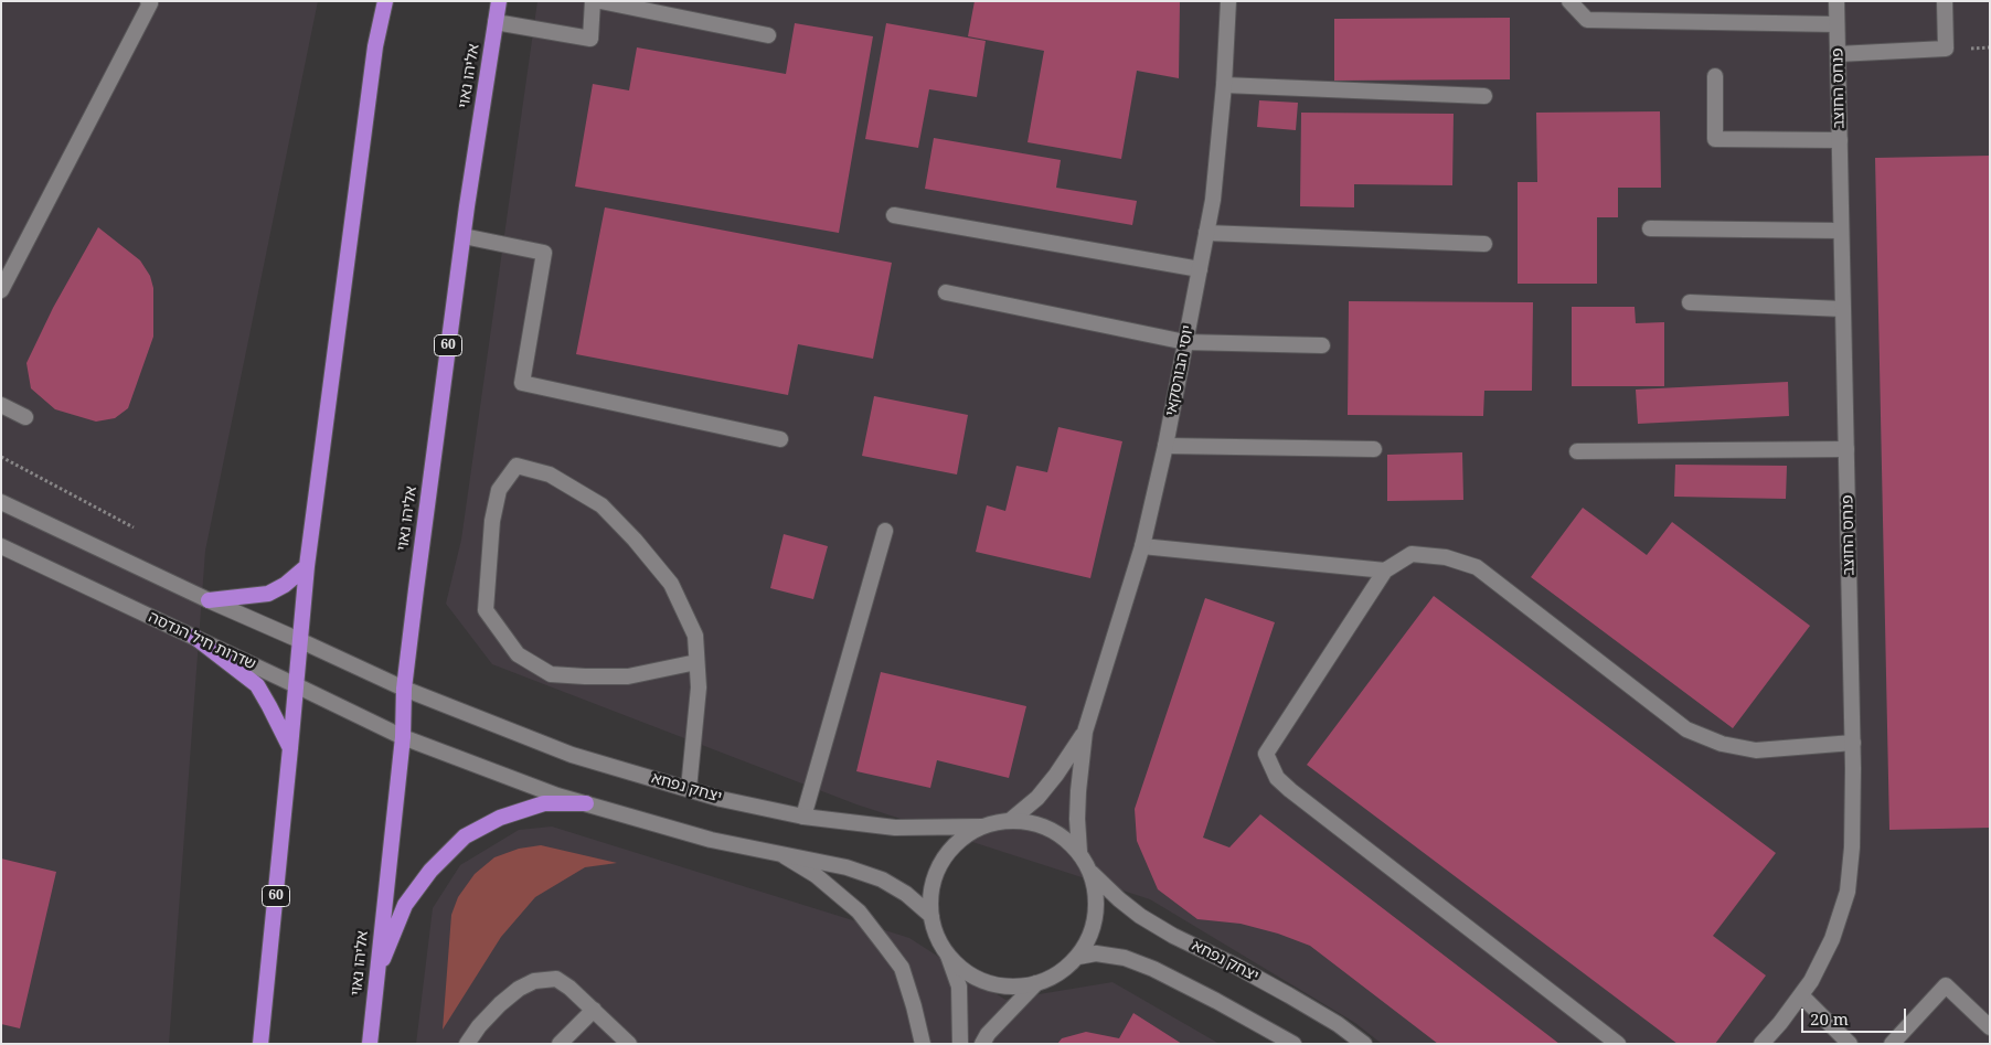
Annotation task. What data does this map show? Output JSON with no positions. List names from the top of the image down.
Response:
{
  "streets": {
    "highway": ["אליהו נאוי", "60"],
    "street": [
      "פנחס החוצב",
      "יוסי הבורסקאי",
      "שדרות חיל הנדסה",
      "יצחק נפחא"
    ]
  },
  "crossings": [
    ["אליהו נאוי", "שדרות חיל הנדסה"],
    ["אליהו נאוי", "יצחק נפחא"],
    ["60", "שדרות חיל הנדסה"],
    ["יוסי הבורסקאי", "יצחק נפחא"]
  ],
  "scale_bar": "20 m"
}
